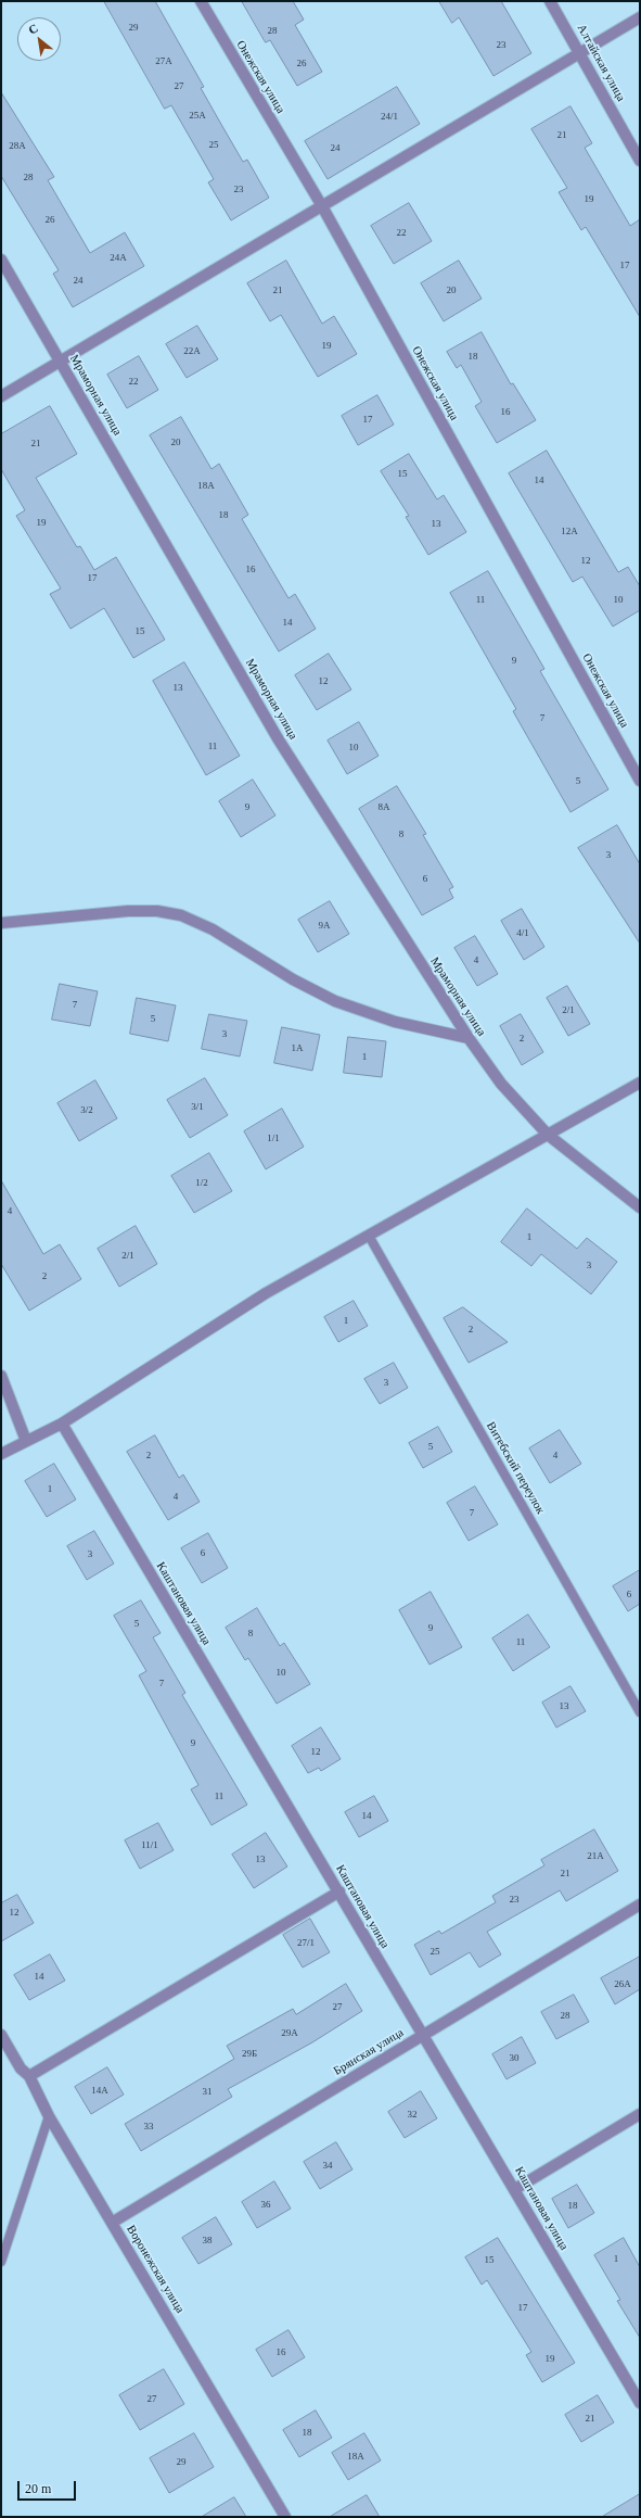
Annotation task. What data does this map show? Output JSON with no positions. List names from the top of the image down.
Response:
{
  "streets": {
    "street": [
      "Алтайская улица",
      "Онежская улица",
      "Мраморная улица",
      "Каштановая улица",
      "Брянская улица",
      "Воронежская улица"
    ],
    "lane": ["Витебский переулок"]
  },
  "crossings": [
    ["Каштановая улица", "Брянская улица"],
    ["Брянская улица", "Воронежская улица"]
  ],
  "house_numbers": [
    "29",
    "28",
    "23",
    "27А",
    "26",
    "27",
    "25А",
    "24/1",
    "21",
    "25",
    "28А",
    "24",
    "28",
    "23",
    "19",
    "26",
    "22",
    "24А",
    "17",
    "24",
    "21",
    "20",
    "19",
    "22А",
    "18",
    "22",
    "16",
    "17",
    "20",
    "21",
    "15",
    "14",
    "18А",
    "18",
    "19",
    "13",
    "12А",
    "12",
    "16",
    "17",
    "11",
    "10",
    "14",
    "15",
    "9",
    "12",
    "13",
    "7",
    "11",
    "10",
    "5",
    "9",
    "8А",
    "8",
    "3",
    "6",
    "9А",
    "4/1",
    "4",
    "7",
    "2/1",
    "5",
    "3",
    "2",
    "1А",
    "1",
    "3/1",
    "3/2",
    "1/1",
    "1/2",
    "4",
    "1",
    "2/1",
    "3",
    "2",
    "1",
    "2",
    "3",
    "5",
    "2",
    "4",
    "1",
    "4",
    "7",
    "6",
    "3",
    "6",
    "5",
    "9",
    "8",
    "11",
    "10",
    "7",
    "13",
    "9",
    "12",
    "11",
    "14",
    "11/1",
    "21А",
    "13",
    "21",
    "23",
    "12",
    "27/1",
    "25",
    "14",
    "26А",
    "27",
    "28",
    "29А",
    "29Б",
    "30",
    "14А",
    "31",
    "32",
    "33",
    "34",
    "36",
    "18",
    "38",
    "1",
    "15",
    "17",
    "16",
    "19",
    "27",
    "21",
    "18",
    "18А",
    "29"
  ],
  "scale_bar": "20 m",
  "north": "top left"
}
